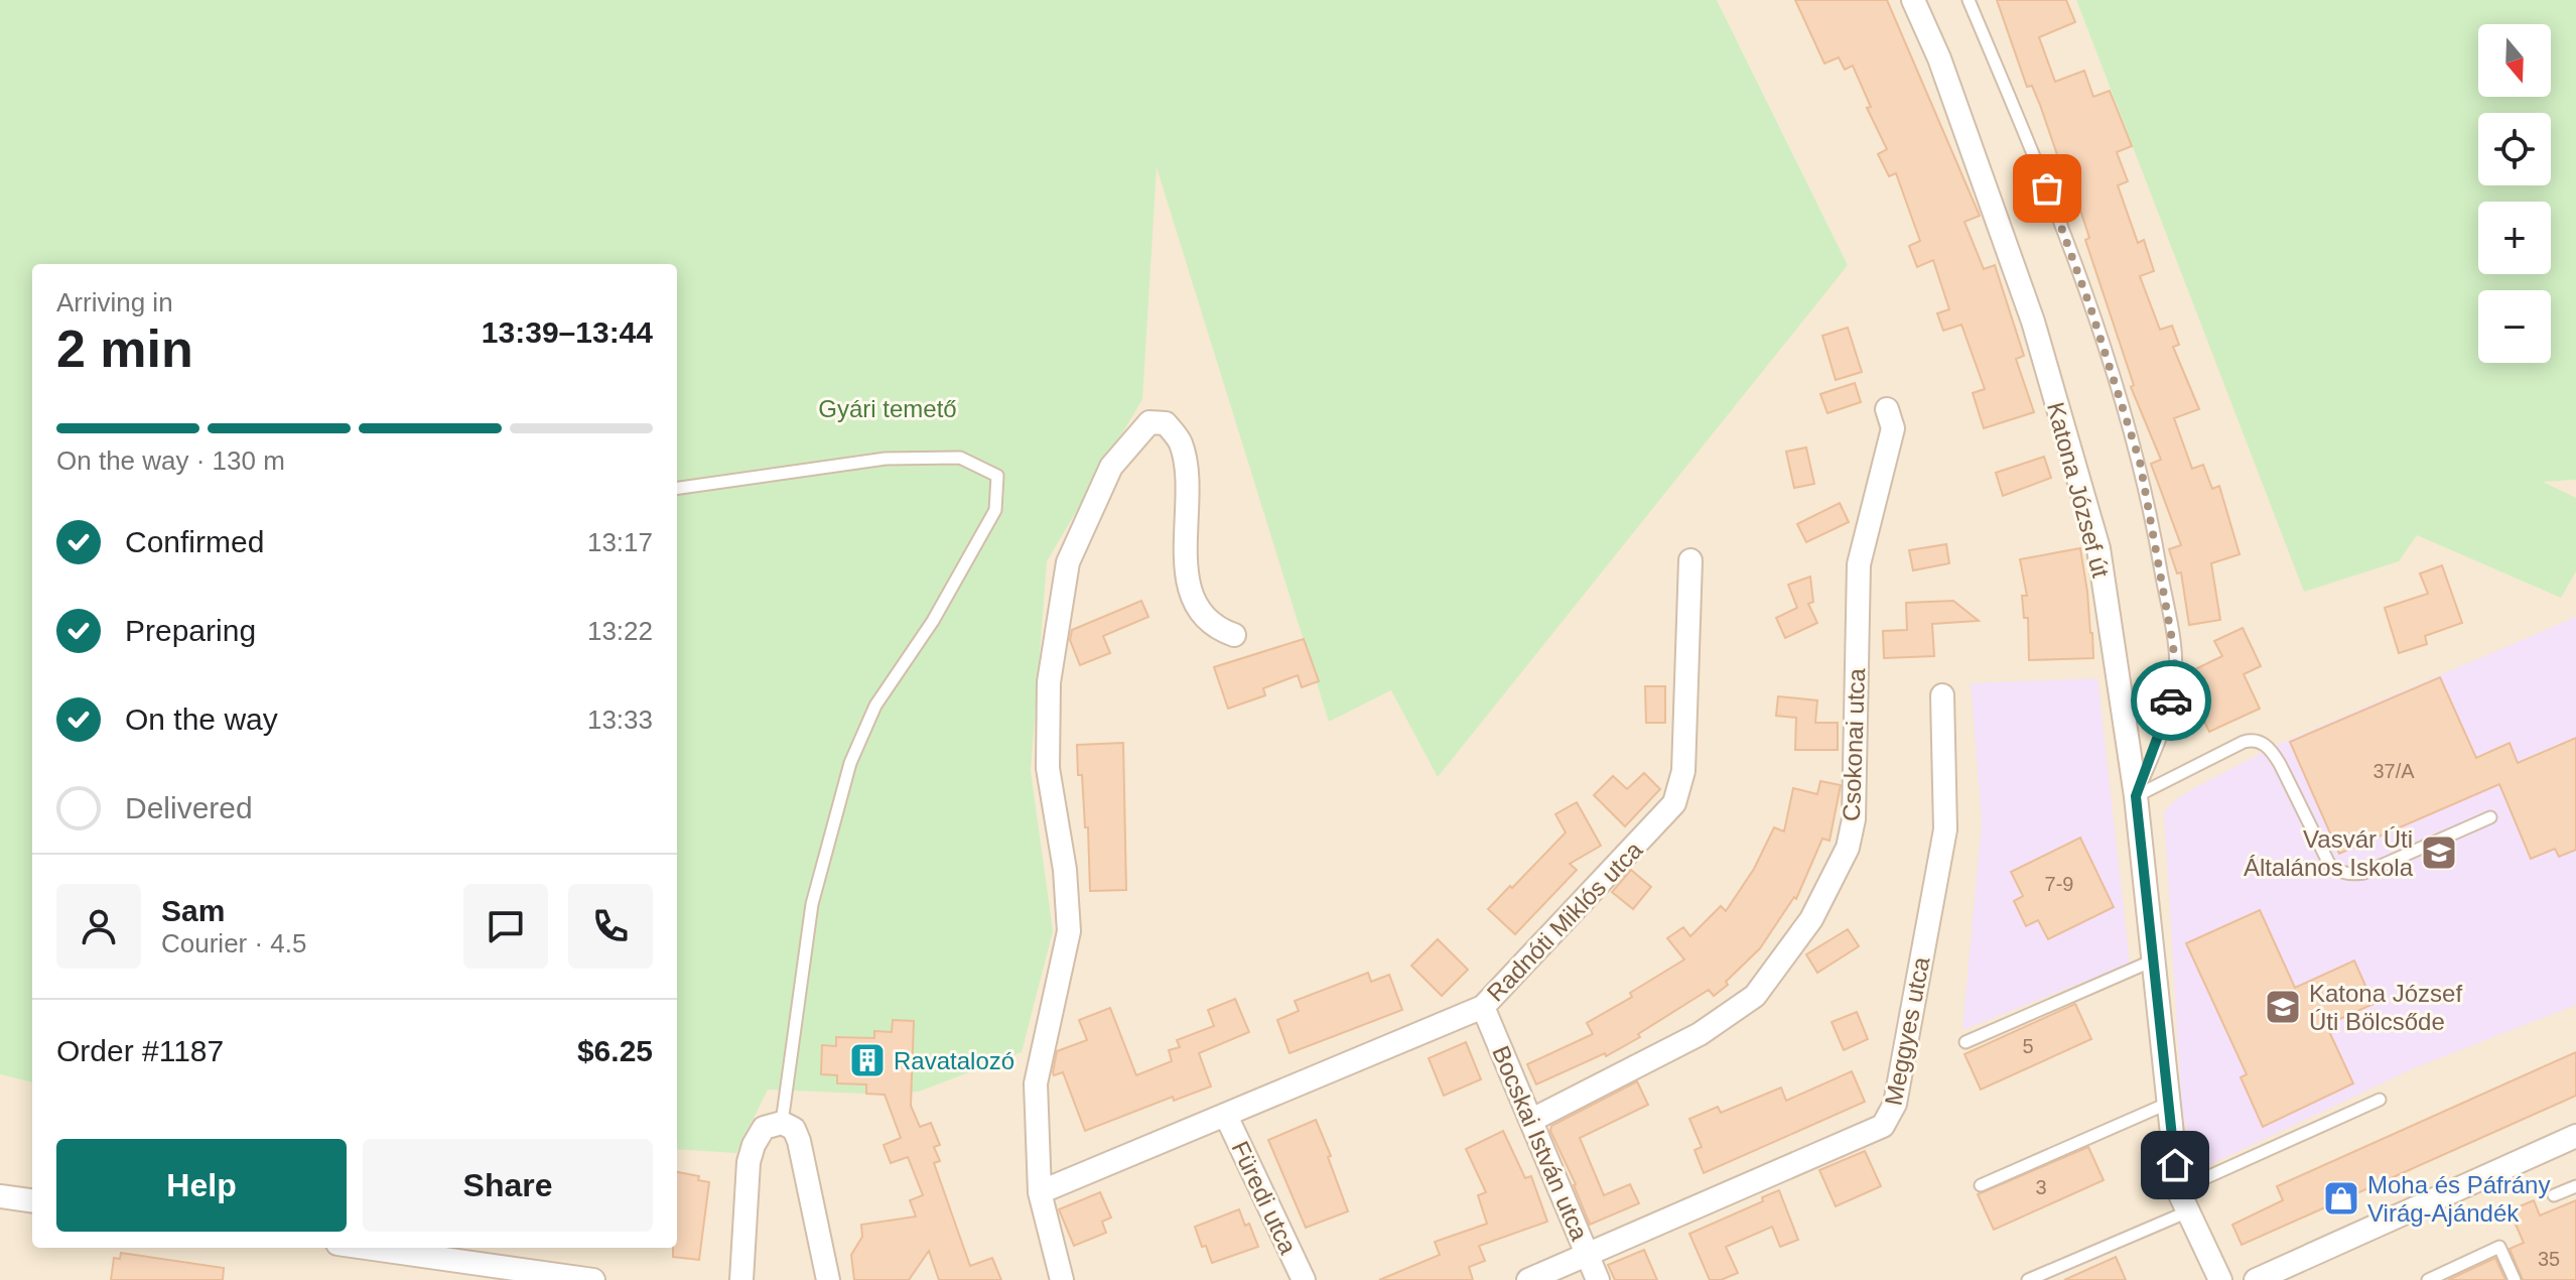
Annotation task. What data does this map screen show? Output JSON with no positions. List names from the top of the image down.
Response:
{
  "streets": {
    "street": [
      "Katona József út",
      "Csokonai utca",
      "Radnóti Miklós utca",
      "Meggyes utca",
      "Bocskai István utca",
      "Füredi utca"
    ]
  },
  "crossings": [
    ["Csokonai utca", "Bocskai István utca"],
    ["Radnóti Miklós utca", "Bocskai István utca"],
    ["Radnóti Miklós utca", "Füredi utca"],
    ["Meggyes utca", "Bocskai István utca"]
  ],
  "parks": ["Gyári temető"],
  "places": {
    "school or university": ["Vasvár Úti Általános Iskola", "Katona József Úti Bölcsőde"],
    "building": ["Ravatalozó"],
    "shop": ["Moha és Páfrány Virág-Ajándék"]
  },
  "house_numbers": [
    "37/A",
    "7-9",
    "5",
    "3",
    "35"
  ],
  "north": "bottom",
  "page": {
    "map_buttons": ["+", "−"],
    "heading": ["2 min", "Arriving in", "13:39–13:44"],
    "panel": [
      "Sam",
      "Courier · 4.5",
      "Order #1187",
      "$6.25"
    ],
    "bar": "On the way · 130 m",
    "list": [
      ["Confirmed", "13:17"],
      ["Preparing", "13:22"],
      ["On the way", "13:33"],
      "Delivered"
    ],
    "buttons": ["Help", "Share"]
  }
}
